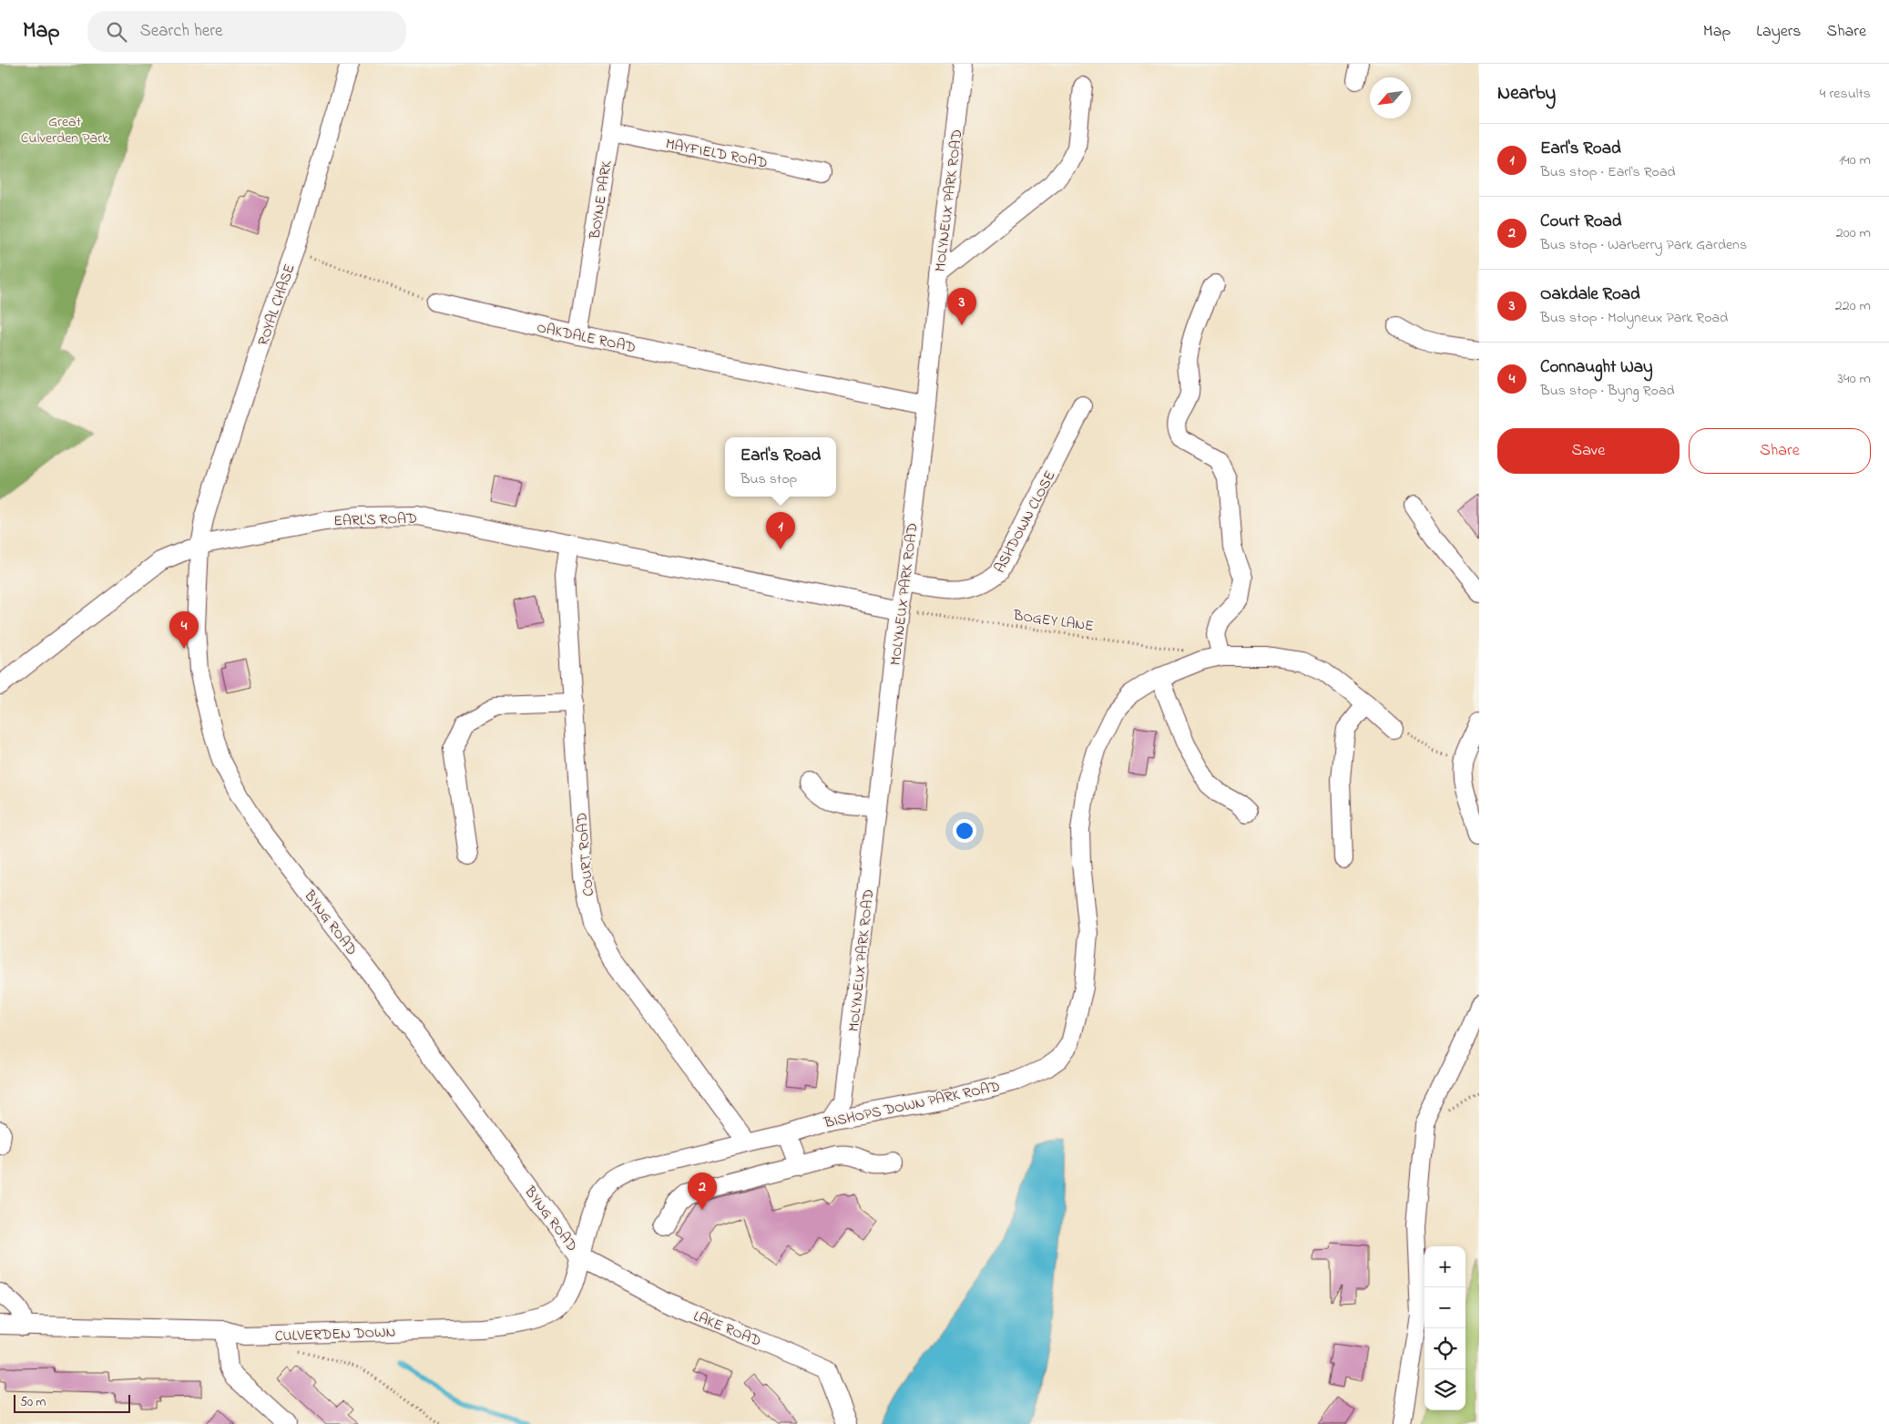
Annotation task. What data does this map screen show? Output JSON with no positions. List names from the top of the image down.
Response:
{
  "streets": {
    "street": [
      "MAYFIELD ROAD",
      "BOYNE PARK",
      "MOLYNEUX PARK ROAD",
      "ROYAL CHASE",
      "OAKDALE ROAD",
      "EARL'S ROAD",
      "ASHDOWN CLOSE",
      "COURT ROAD",
      "BYNG ROAD",
      "BISHOPS DOWN PARK ROAD",
      "LAKE ROAD",
      "CULVERDEN DOWN"
    ],
    "path": ["BOGEY LANE"]
  },
  "crossings": [
    ["MAYFIELD ROAD", "BOYNE PARK"],
    ["BOYNE PARK", "OAKDALE ROAD"],
    ["MOLYNEUX PARK ROAD", "OAKDALE ROAD"],
    ["MOLYNEUX PARK ROAD", "EARL'S ROAD"],
    ["MOLYNEUX PARK ROAD", "ASHDOWN CLOSE"],
    ["MOLYNEUX PARK ROAD", "BOGEY LANE"],
    ["MOLYNEUX PARK ROAD", "BISHOPS DOWN PARK ROAD"],
    ["ROYAL CHASE", "EARL'S ROAD"],
    ["ROYAL CHASE", "BYNG ROAD"],
    ["EARL'S ROAD", "BOGEY LANE"],
    ["EARL'S ROAD", "COURT ROAD"],
    ["EARL'S ROAD", "BYNG ROAD"],
    ["BOGEY LANE", "BISHOPS DOWN PARK ROAD"],
    ["COURT ROAD", "BISHOPS DOWN PARK ROAD"],
    ["BYNG ROAD", "LAKE ROAD"],
    ["BYNG ROAD", "CULVERDEN DOWN"],
    ["BISHOPS DOWN PARK ROAD", "CULVERDEN DOWN"],
    ["LAKE ROAD", "CULVERDEN DOWN"]
  ],
  "parks": ["Great Culverden Park"],
  "scale_bar": "50 m",
  "north": "bottom left",
  "page": {
    "header": "Map",
    "search": "Search here",
    "nav": ["Map", "Layers", "Share"],
    "heading": ["Nearby", "4 results"],
    "list": [
      {
        "mark": "1",
        "name": "Earl's Road",
        "note": "Bus stop · Earl's Road",
        "value": "140 m"
      },
      {
        "mark": "2",
        "name": "Court Road",
        "note": "Bus stop · Warberry Park Gardens",
        "value": "200 m"
      },
      {
        "mark": "3",
        "name": "Oakdale Road",
        "note": "Bus stop · Molyneux Park Road",
        "value": "220 m"
      },
      {
        "mark": "4",
        "name": "Connaught Way",
        "note": "Bus stop · Byng Road",
        "value": "340 m"
      }
    ],
    "pins": [
      "3",
      "1",
      "4",
      "2"
    ],
    "buttons": ["Save", "Share"],
    "popup": ["Earl's Road", "Bus stop"],
    "map_buttons": ["+", "−"],
    "scale": "50 m"
  }
}
